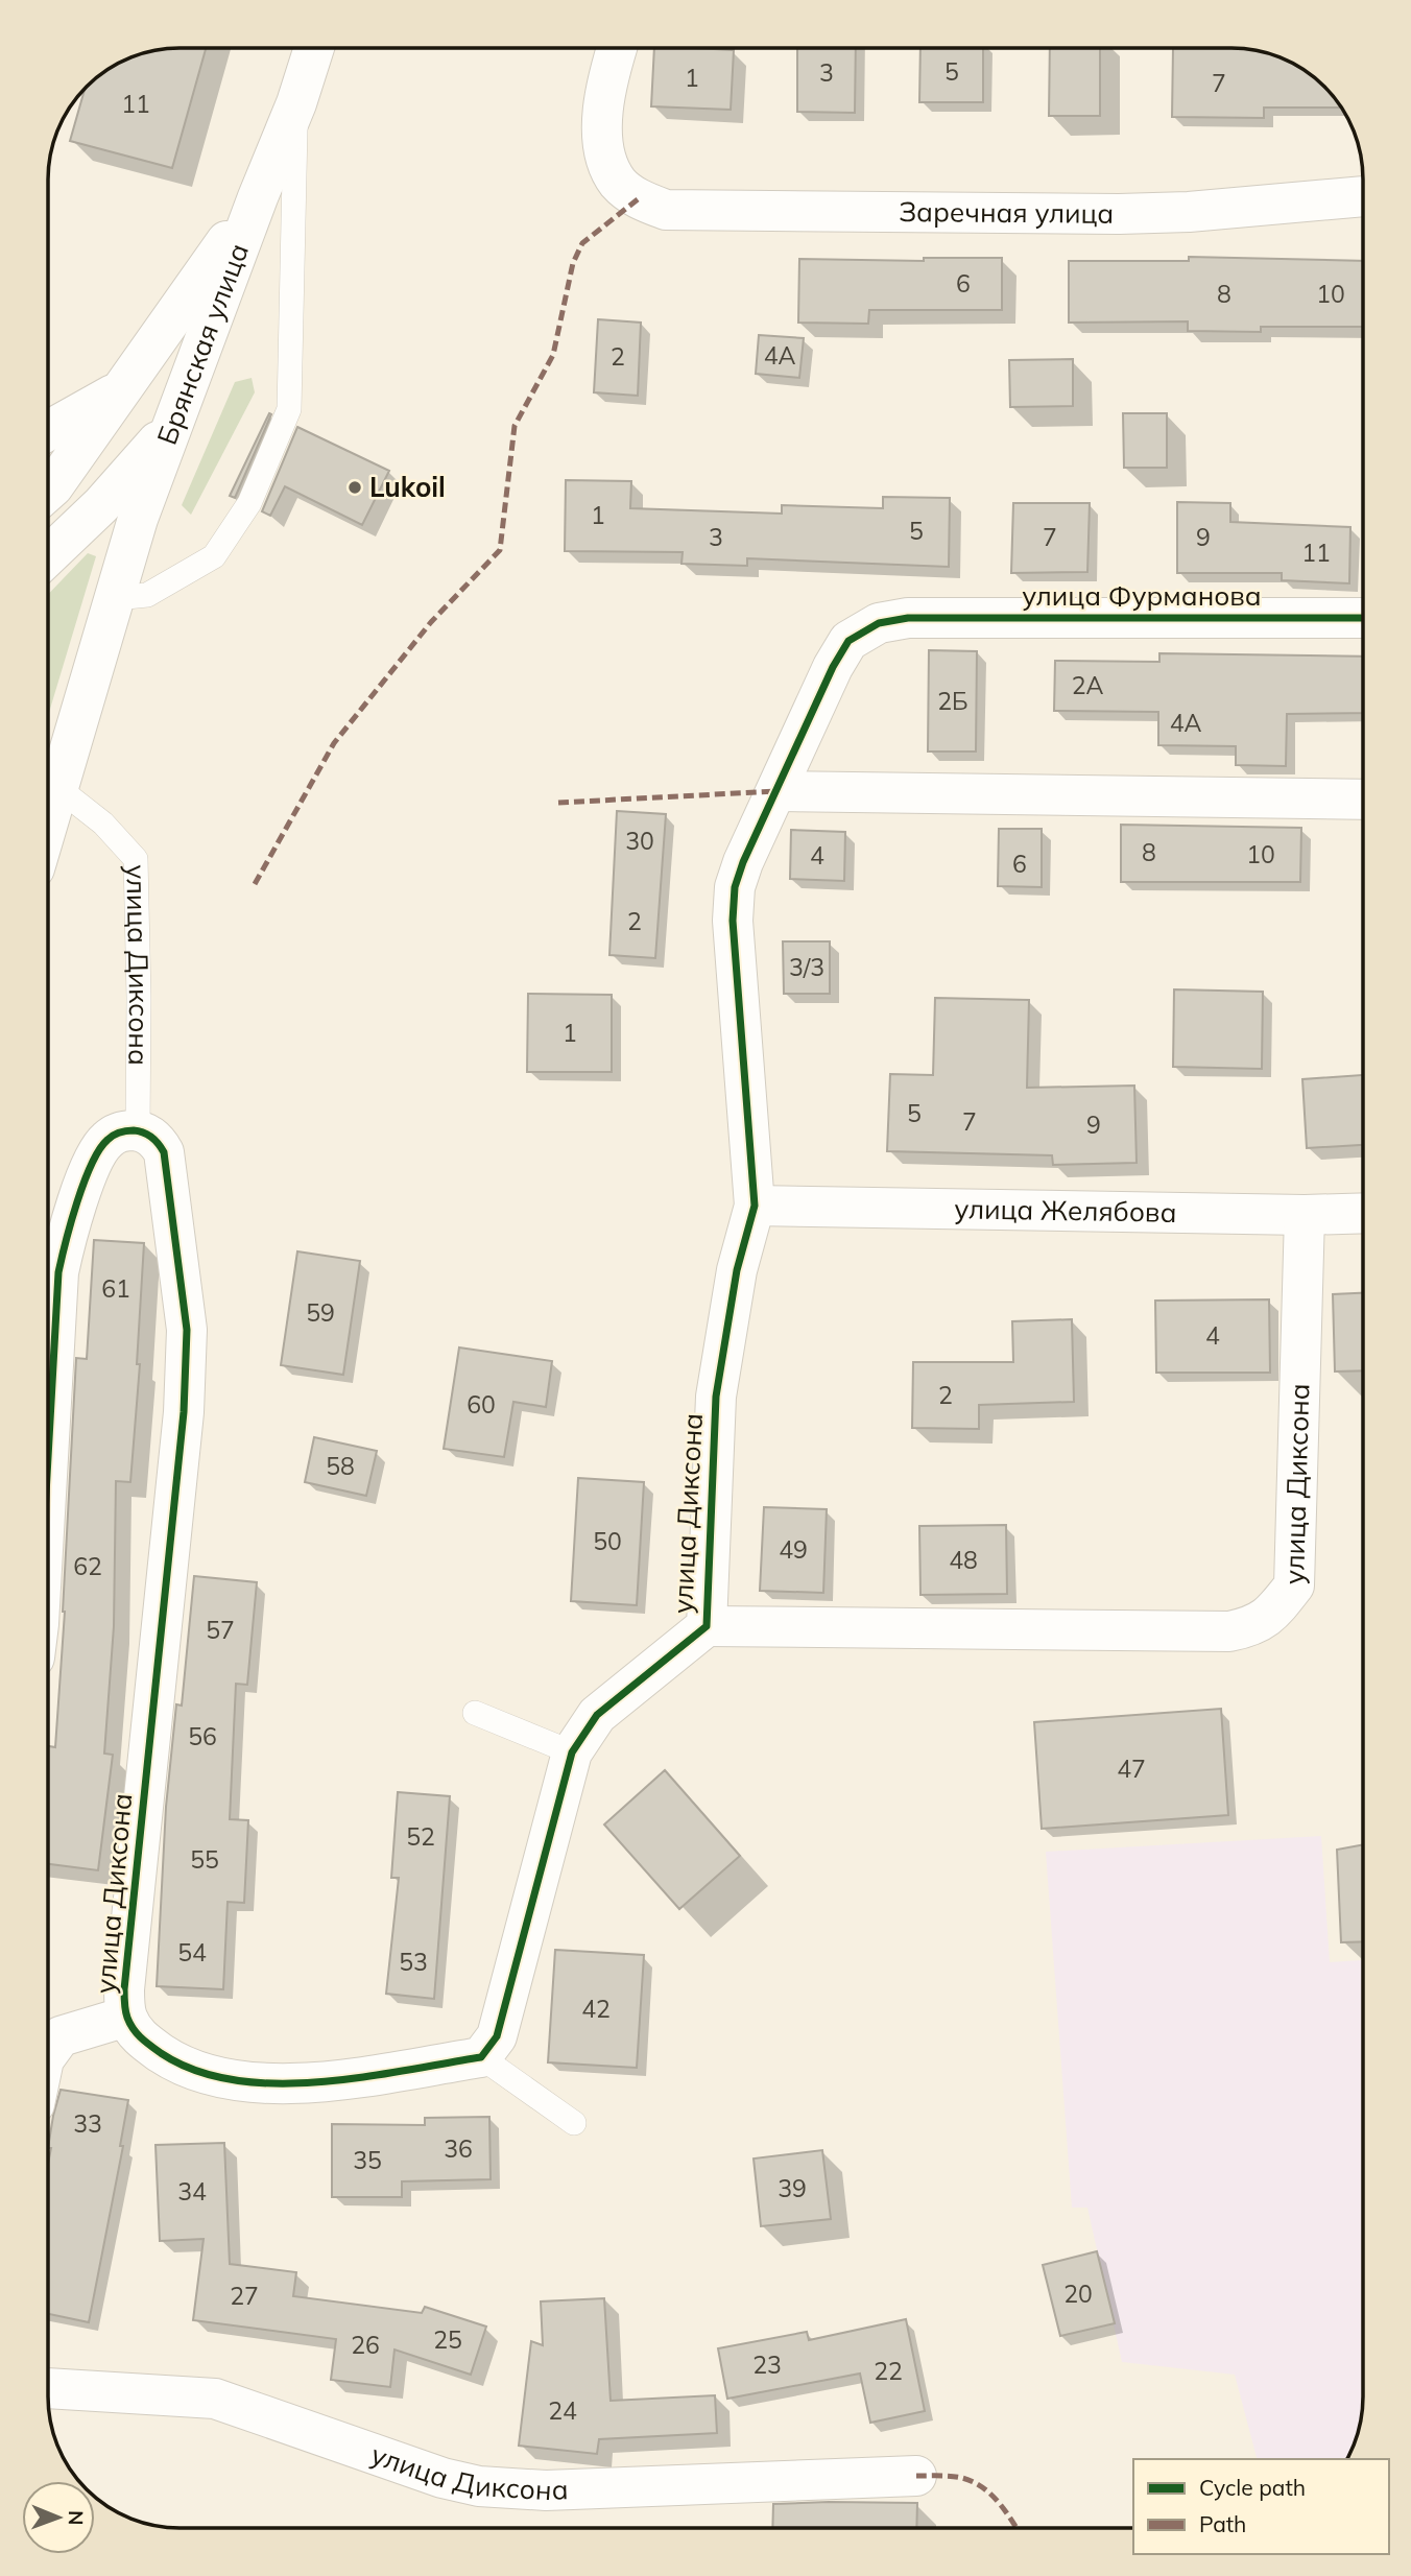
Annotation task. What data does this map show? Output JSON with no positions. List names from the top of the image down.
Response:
{
  "streets": {
    "street": [
      "Заречная улица",
      "Брянская улица",
      "улица Фурманова",
      "улица Диксона",
      "улица Желябова"
    ]
  },
  "crossings": [
    ["улица Фурманова", "улица Диксона"],
    ["улица Диксона", "улица Желябова"]
  ],
  "places": ["Lukoil"],
  "house_numbers": [
    "5",
    "3",
    "1",
    "7",
    "11",
    "6",
    "8",
    "10",
    "4А",
    "2",
    "1",
    "5",
    "3",
    "7",
    "9",
    "11",
    "2А",
    "2Б",
    "4А",
    "30",
    "8",
    "10",
    "4",
    "6",
    "2",
    "3/3",
    "1",
    "5",
    "7",
    "9",
    "61",
    "59",
    "4",
    "2",
    "60",
    "58",
    "50",
    "49",
    "48",
    "62",
    "57",
    "56",
    "47",
    "52",
    "55",
    "54",
    "53",
    "42",
    "33",
    "36",
    "35",
    "39",
    "34",
    "20",
    "27",
    "25",
    "26",
    "23",
    "22",
    "24"
  ],
  "legend": ["Cycle path", "Path"],
  "north": "right"
}
